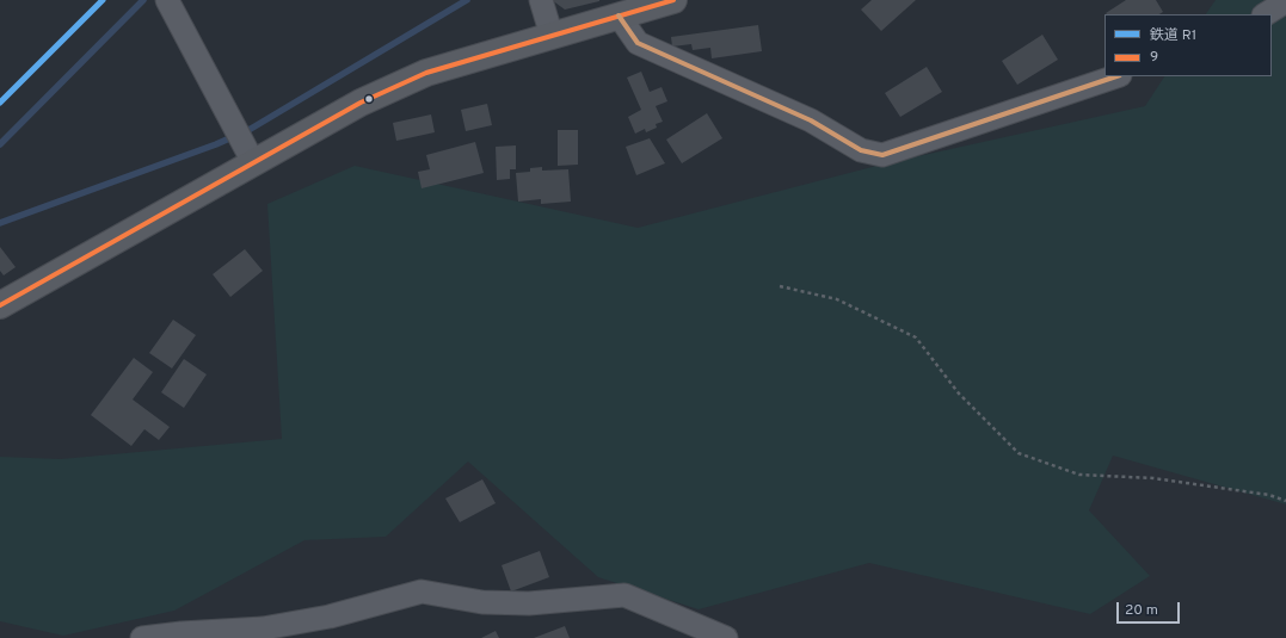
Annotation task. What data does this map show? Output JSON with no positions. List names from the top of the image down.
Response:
{
  "lines": ["rail line R1", "transit line 9"],
  "legend": ["鉄道 R1", "9"],
  "scale_bar": "20 m"
}
